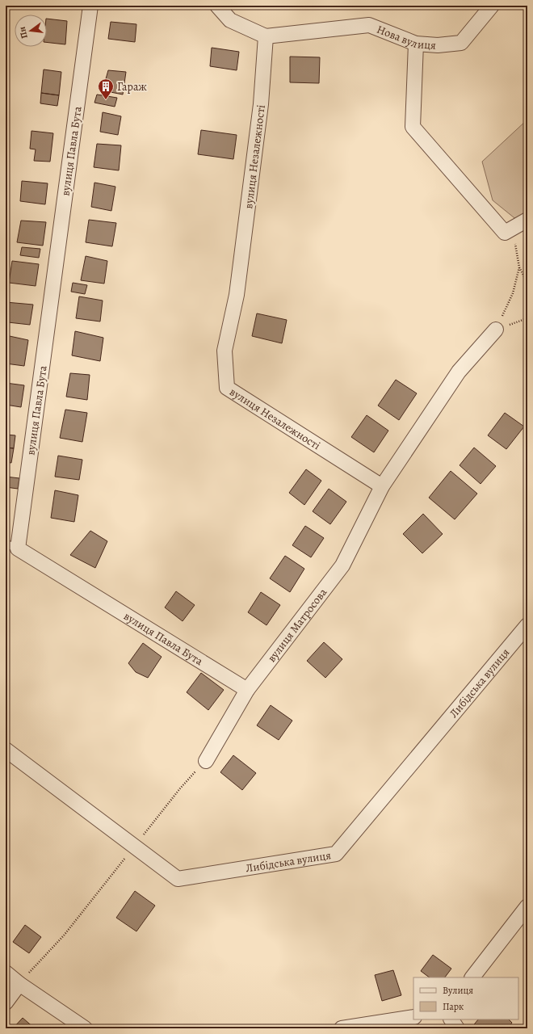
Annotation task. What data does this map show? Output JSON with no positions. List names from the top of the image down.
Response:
{
  "streets": {
    "street": [
      "Нова вулиця",
      "вулиця Павла Бута",
      "вулиця Незалежності",
      "вулиця Матросова",
      "Либідська вулиця"
    ]
  },
  "crossings": [
    ["Нова вулиця", "вулиця Незалежності"],
    ["вулиця Павла Бута", "вулиця Матросова"],
    ["вулиця Незалежності", "вулиця Матросова"]
  ],
  "places": {
    "building": ["Гараж"]
  },
  "legend": ["Вулиця", "Парк"],
  "north": "left"
}
